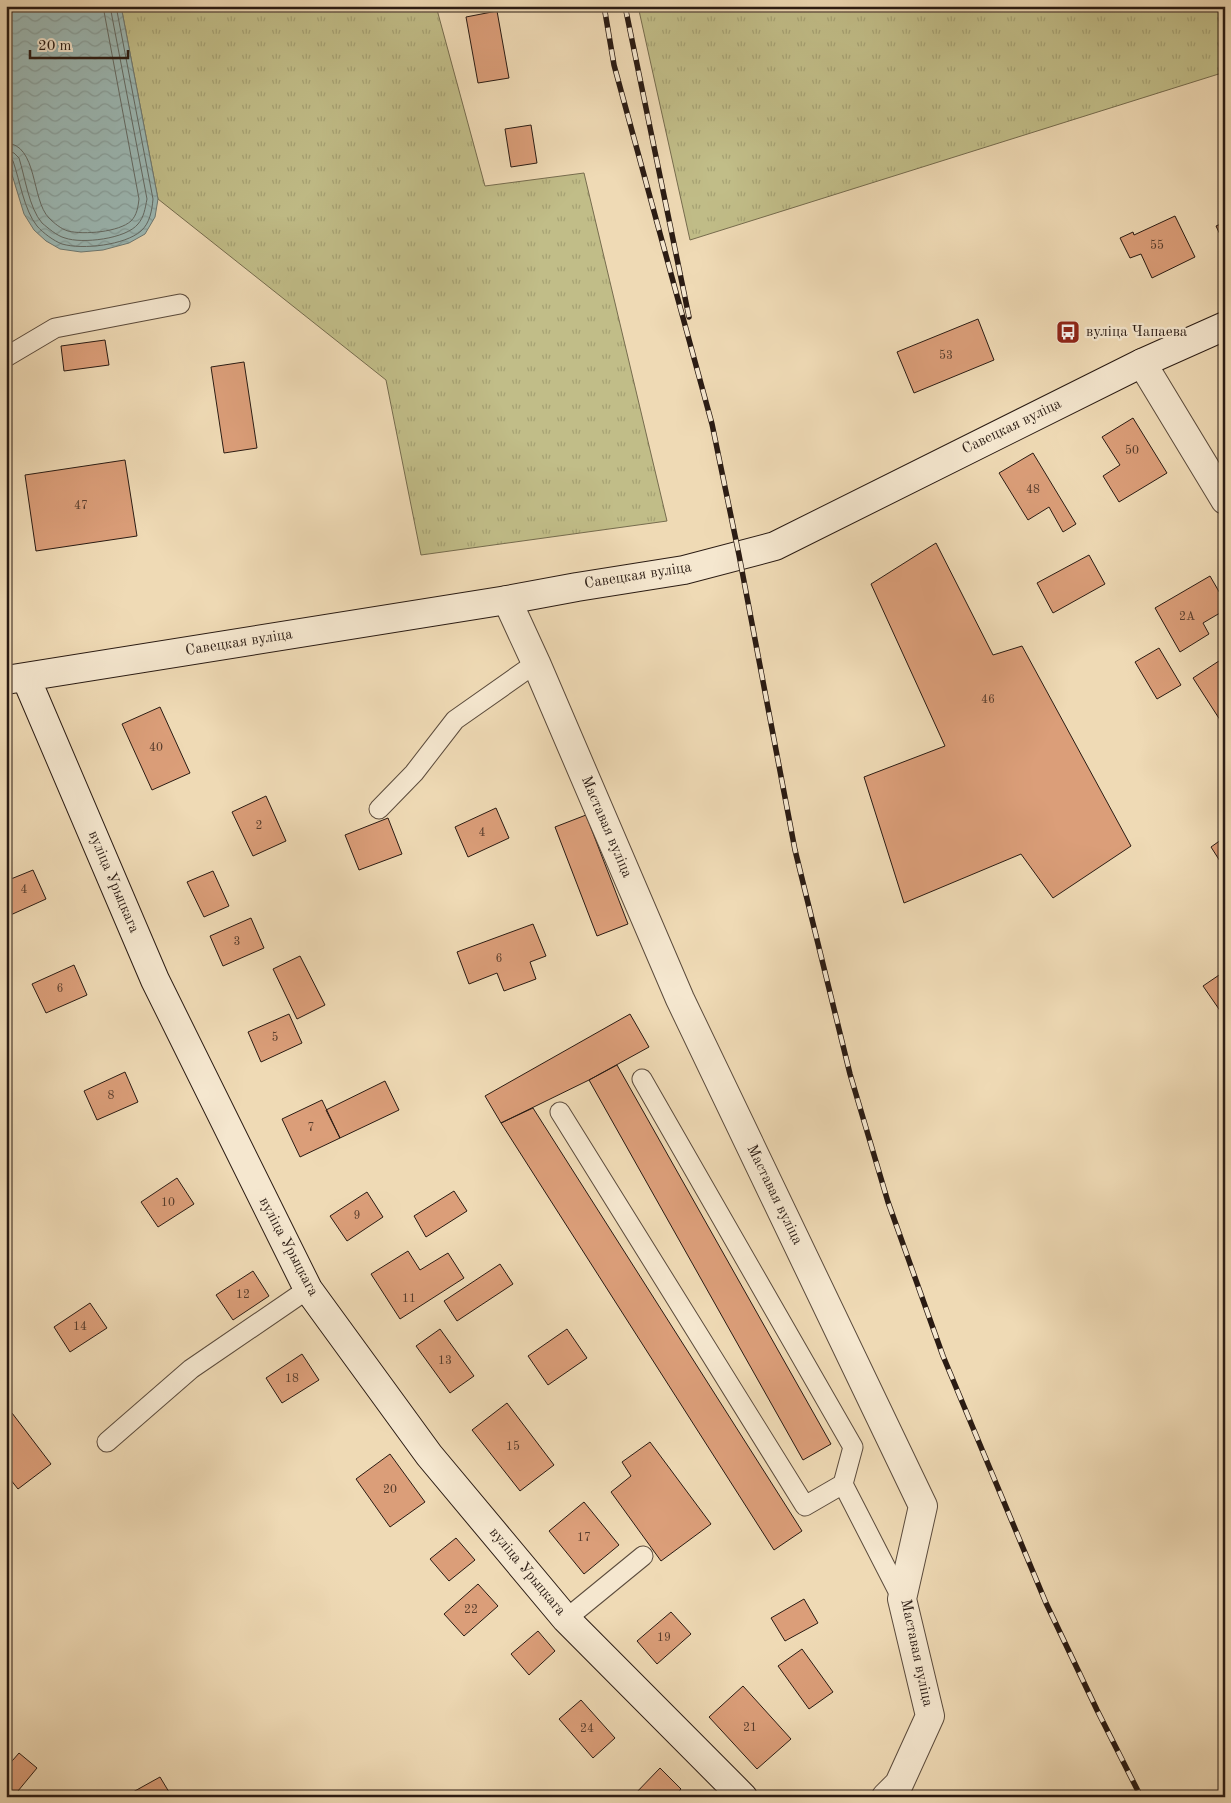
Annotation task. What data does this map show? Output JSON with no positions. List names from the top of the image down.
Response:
{
  "streets": {
    "main road": ["Савецкая вуліца", "Маставая вуліца", "вуліца Урыцкага"]
  },
  "crossings": [
    ["Савецкая вуліца", "Маставая вуліца"],
    ["Савецкая вуліца", "вуліца Урыцкага"]
  ],
  "places": {
    "bus stop": ["вуліца Чапаева"]
  },
  "house_numbers": [
    "55",
    "53",
    "50",
    "48",
    "47",
    "2А",
    "46",
    "40",
    "2",
    "4",
    "4",
    "3",
    "6",
    "6",
    "5",
    "8",
    "7",
    "10",
    "9",
    "12",
    "11",
    "14",
    "13",
    "18",
    "15",
    "20",
    "17",
    "22",
    "19",
    "21",
    "24"
  ],
  "scale_bar": "20 m"
}
